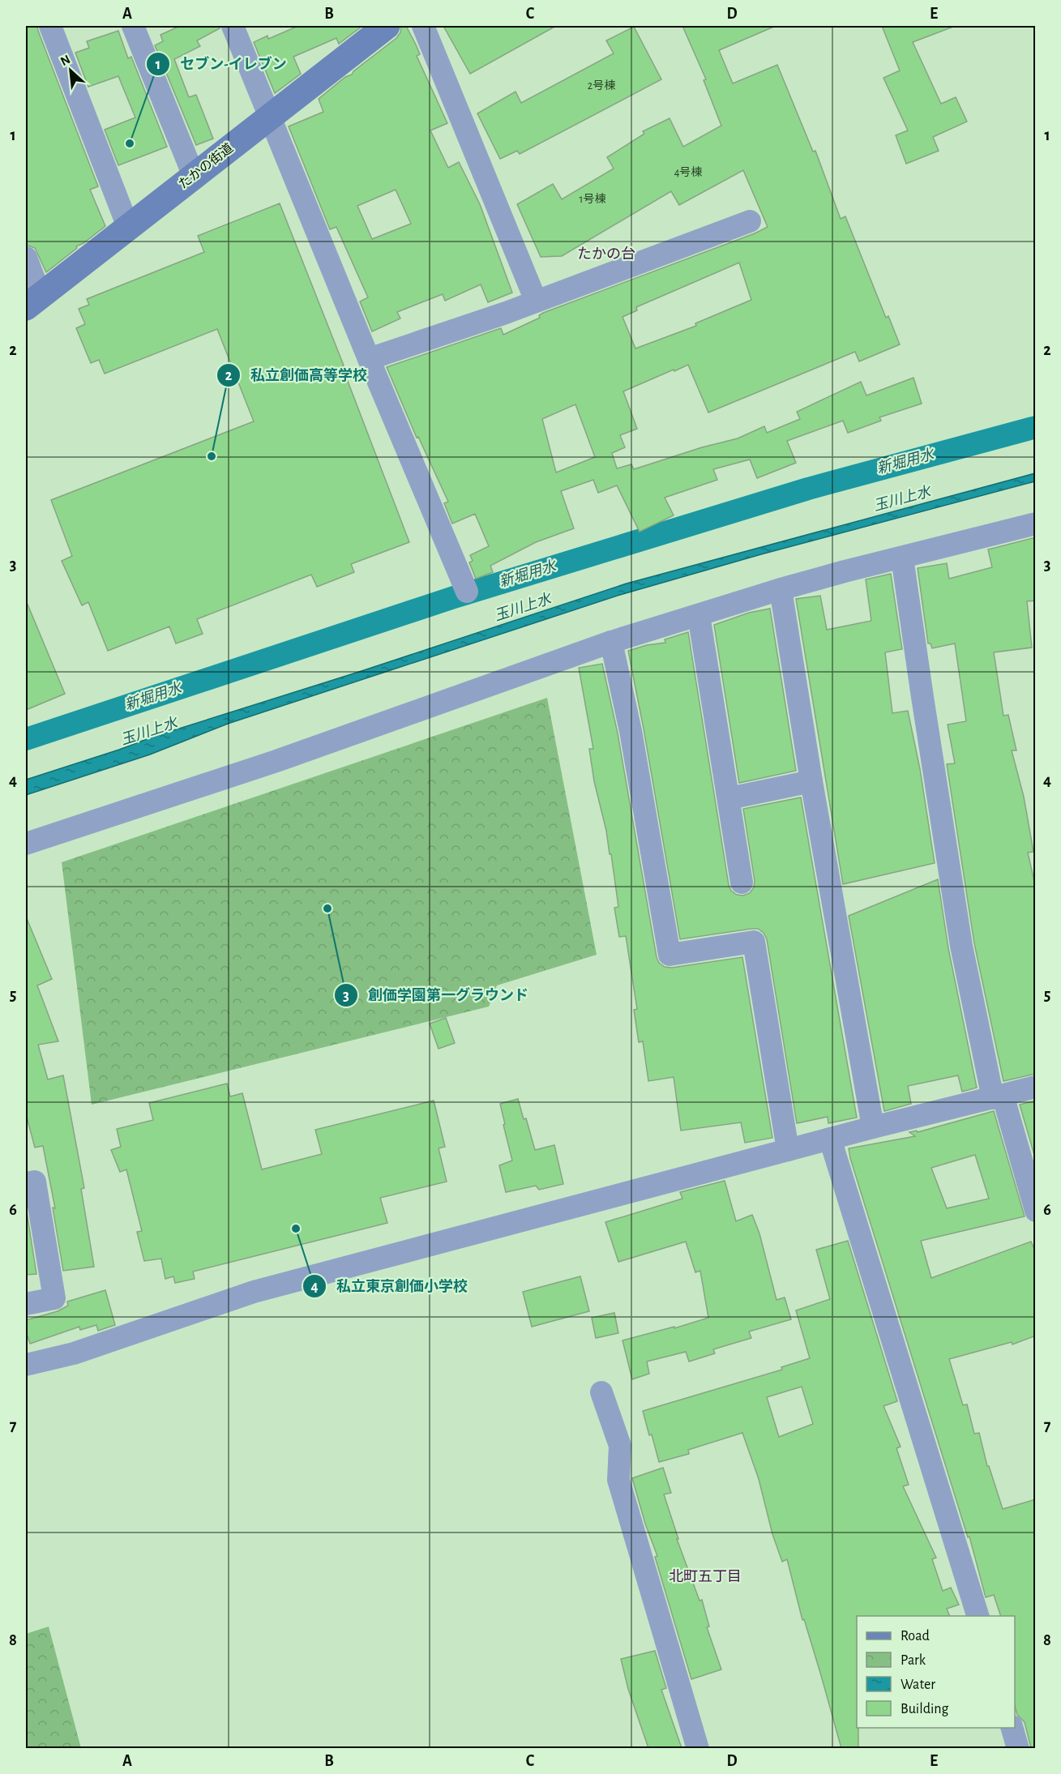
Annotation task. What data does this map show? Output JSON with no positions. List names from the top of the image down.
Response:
{
  "streets": {
    "street": ["たかの街道"]
  },
  "districts": ["たかの台", "北町五丁目"],
  "water": ["新堀用水", "玉川上水"],
  "places": [
    "セブン-イレブン",
    "私立創価高等学校",
    "創価学園第一グラウンド",
    "私立東京創価小学校"
  ],
  "house_numbers": ["2号棟", "4号棟", "1号棟"],
  "legend": [
    "Road",
    "Park",
    "Water",
    "Building"
  ],
  "north": "top left",
  "grid": {
    "columns": [
      "A",
      "B",
      "C",
      "D",
      "E"
    ],
    "rows": [
      "1",
      "2",
      "3",
      "4",
      "5",
      "6",
      "7",
      "8"
    ]
  }
}
